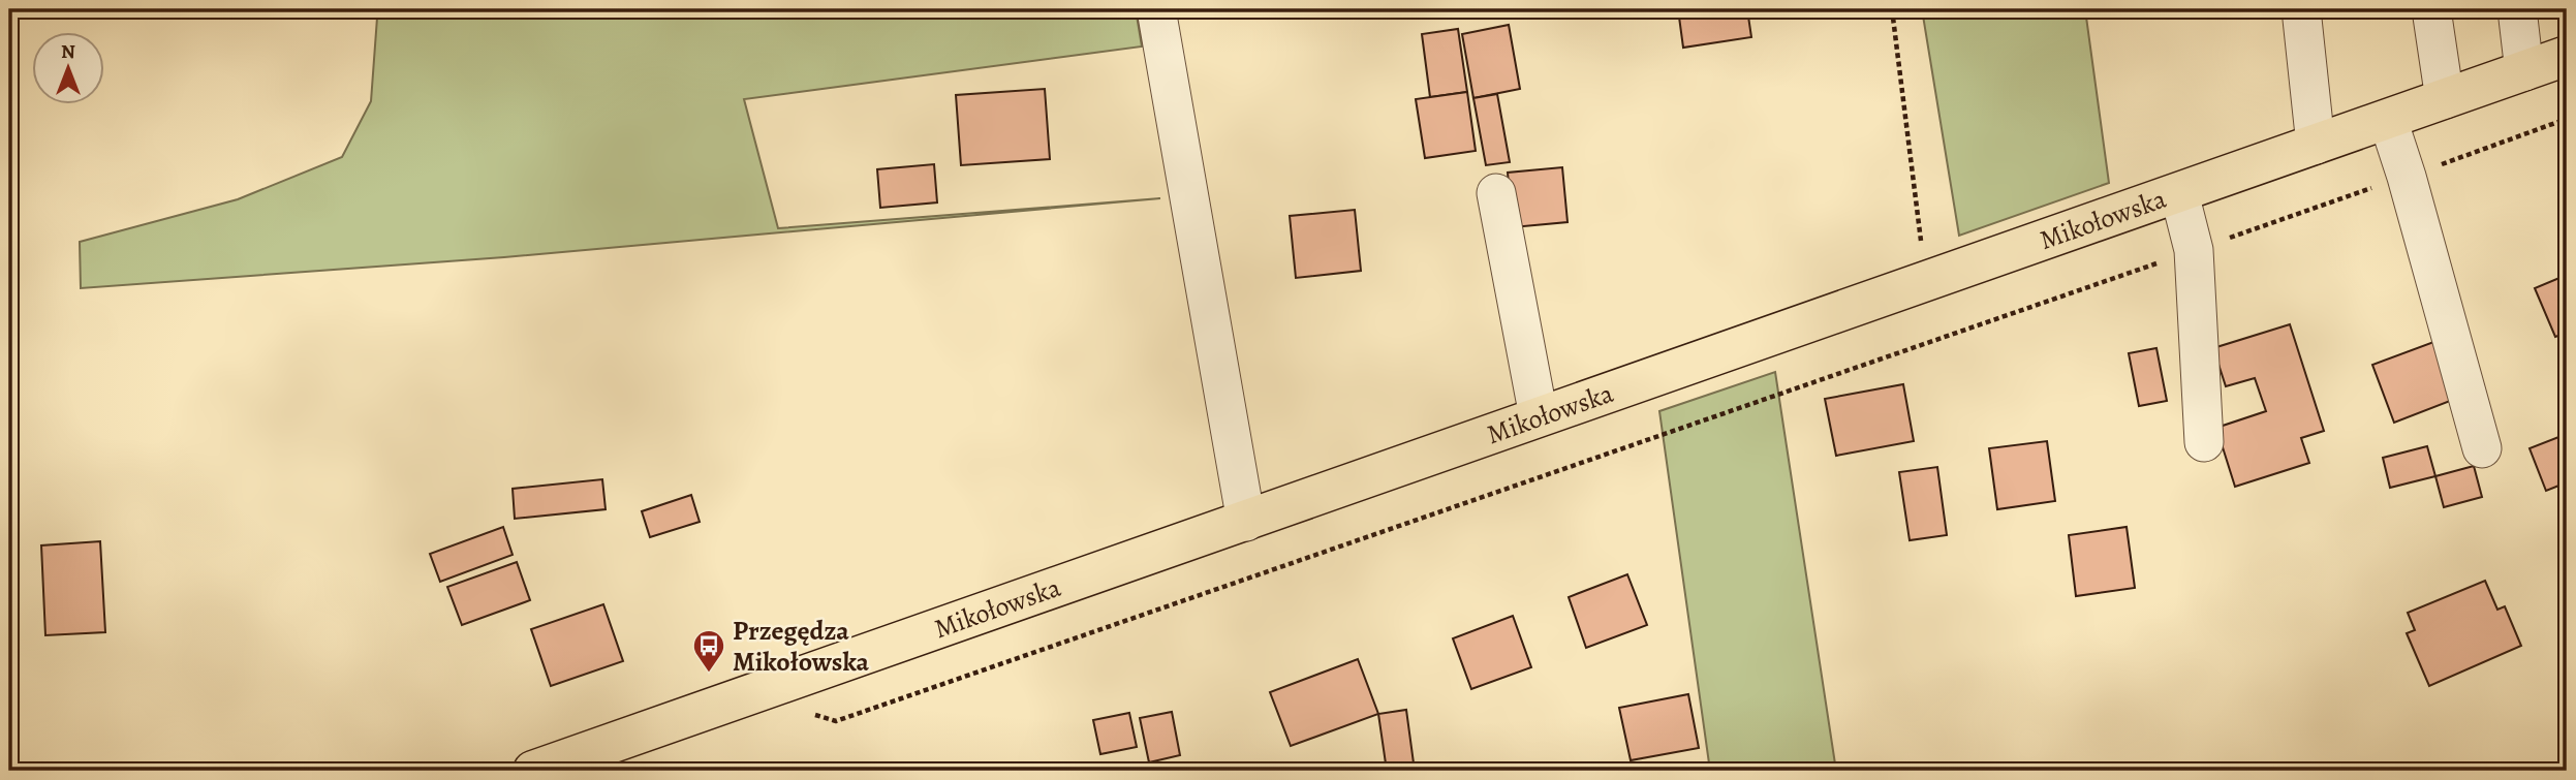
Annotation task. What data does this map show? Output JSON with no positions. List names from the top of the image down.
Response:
{
  "streets": {
    "main road": ["Mikołowska"]
  },
  "places": {
    "bus stop": ["Przegędza Mikołowska"]
  },
  "north": "top"
}
